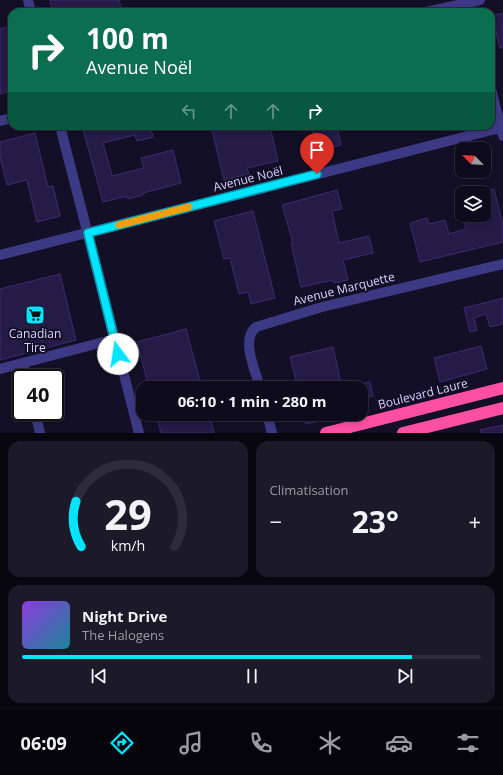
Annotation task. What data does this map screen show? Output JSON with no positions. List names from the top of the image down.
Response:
{
  "streets": {
    "highway": ["Boulevard Laure"],
    "street": ["Avenue Noël", "Avenue Marquette"]
  },
  "places": {
    "supermarket": ["Canadian Tire"]
  },
  "north": "top left",
  "page": {
    "turn": ["100 m", "Avenue Noël"],
    "limit": "40",
    "trip": "06:10 · 1 min · 280 m",
    "tile": "Climatisation",
    "heat": ["−", "23°", "+"],
    "song": ["Night Drive", "The Halogens"],
    "tabs": "06:09",
    "gauge": ["29", "km/h"]
  }
}
